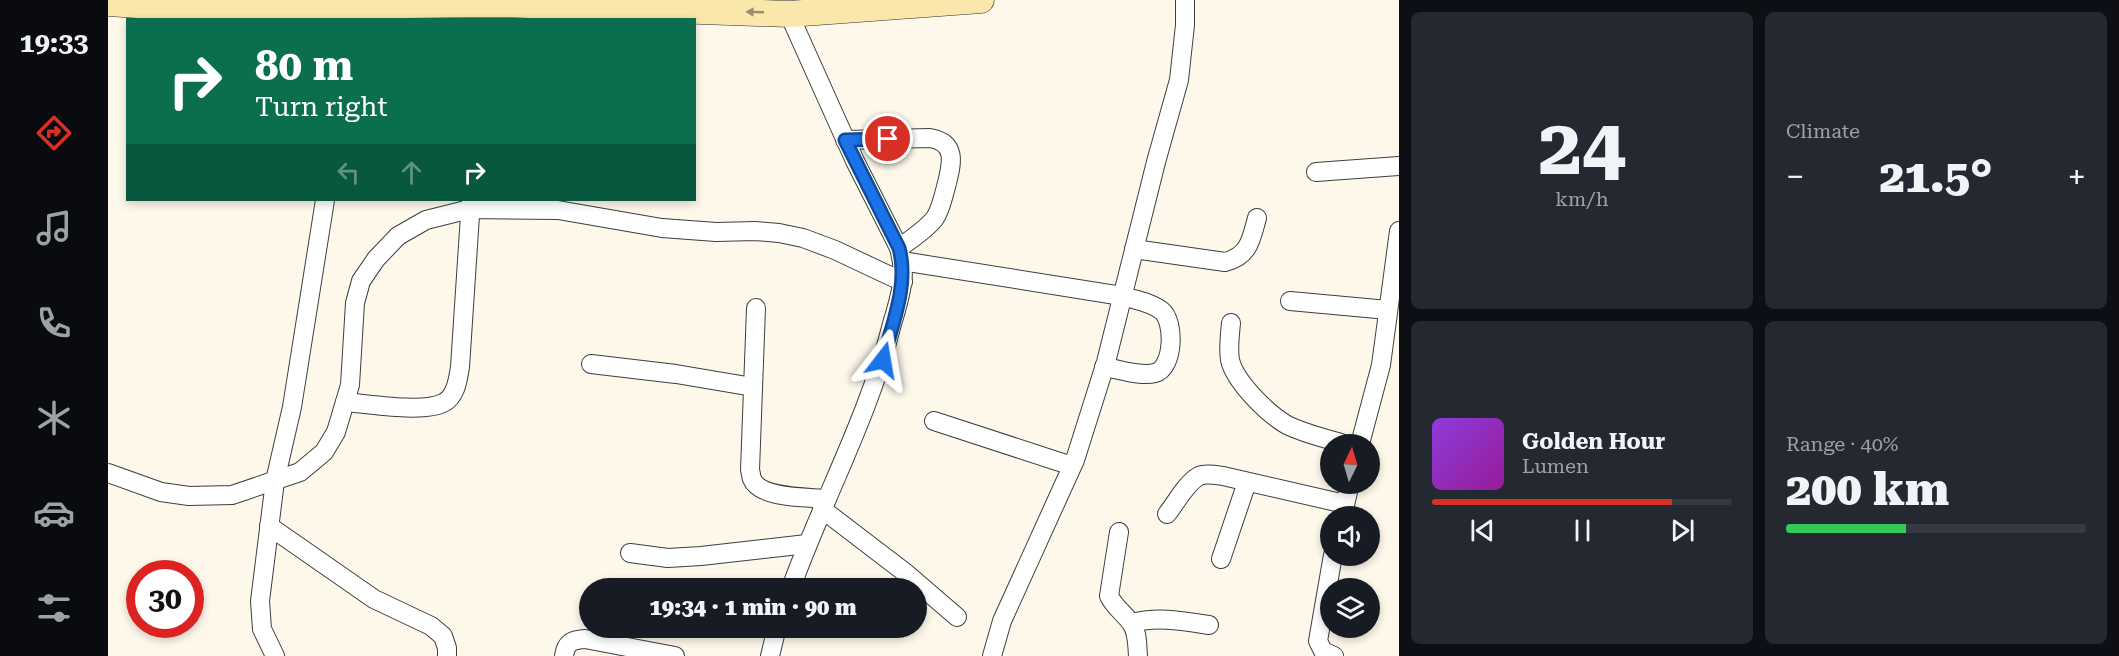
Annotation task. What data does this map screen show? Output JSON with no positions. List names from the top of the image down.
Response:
{
  "north": "top",
  "page": {
    "tabs": "19:33",
    "tile": [
      ["24", "km/h"],
      "Climate",
      ["Range · 40%", "200 km"]
    ],
    "turn": ["80 m", "Turn right"],
    "heat": ["−", "21.5°", "+"],
    "song": ["Golden Hour", "Lumen"],
    "limit": "30",
    "trip": "19:34 · 1 min · 90 m"
  }
}
